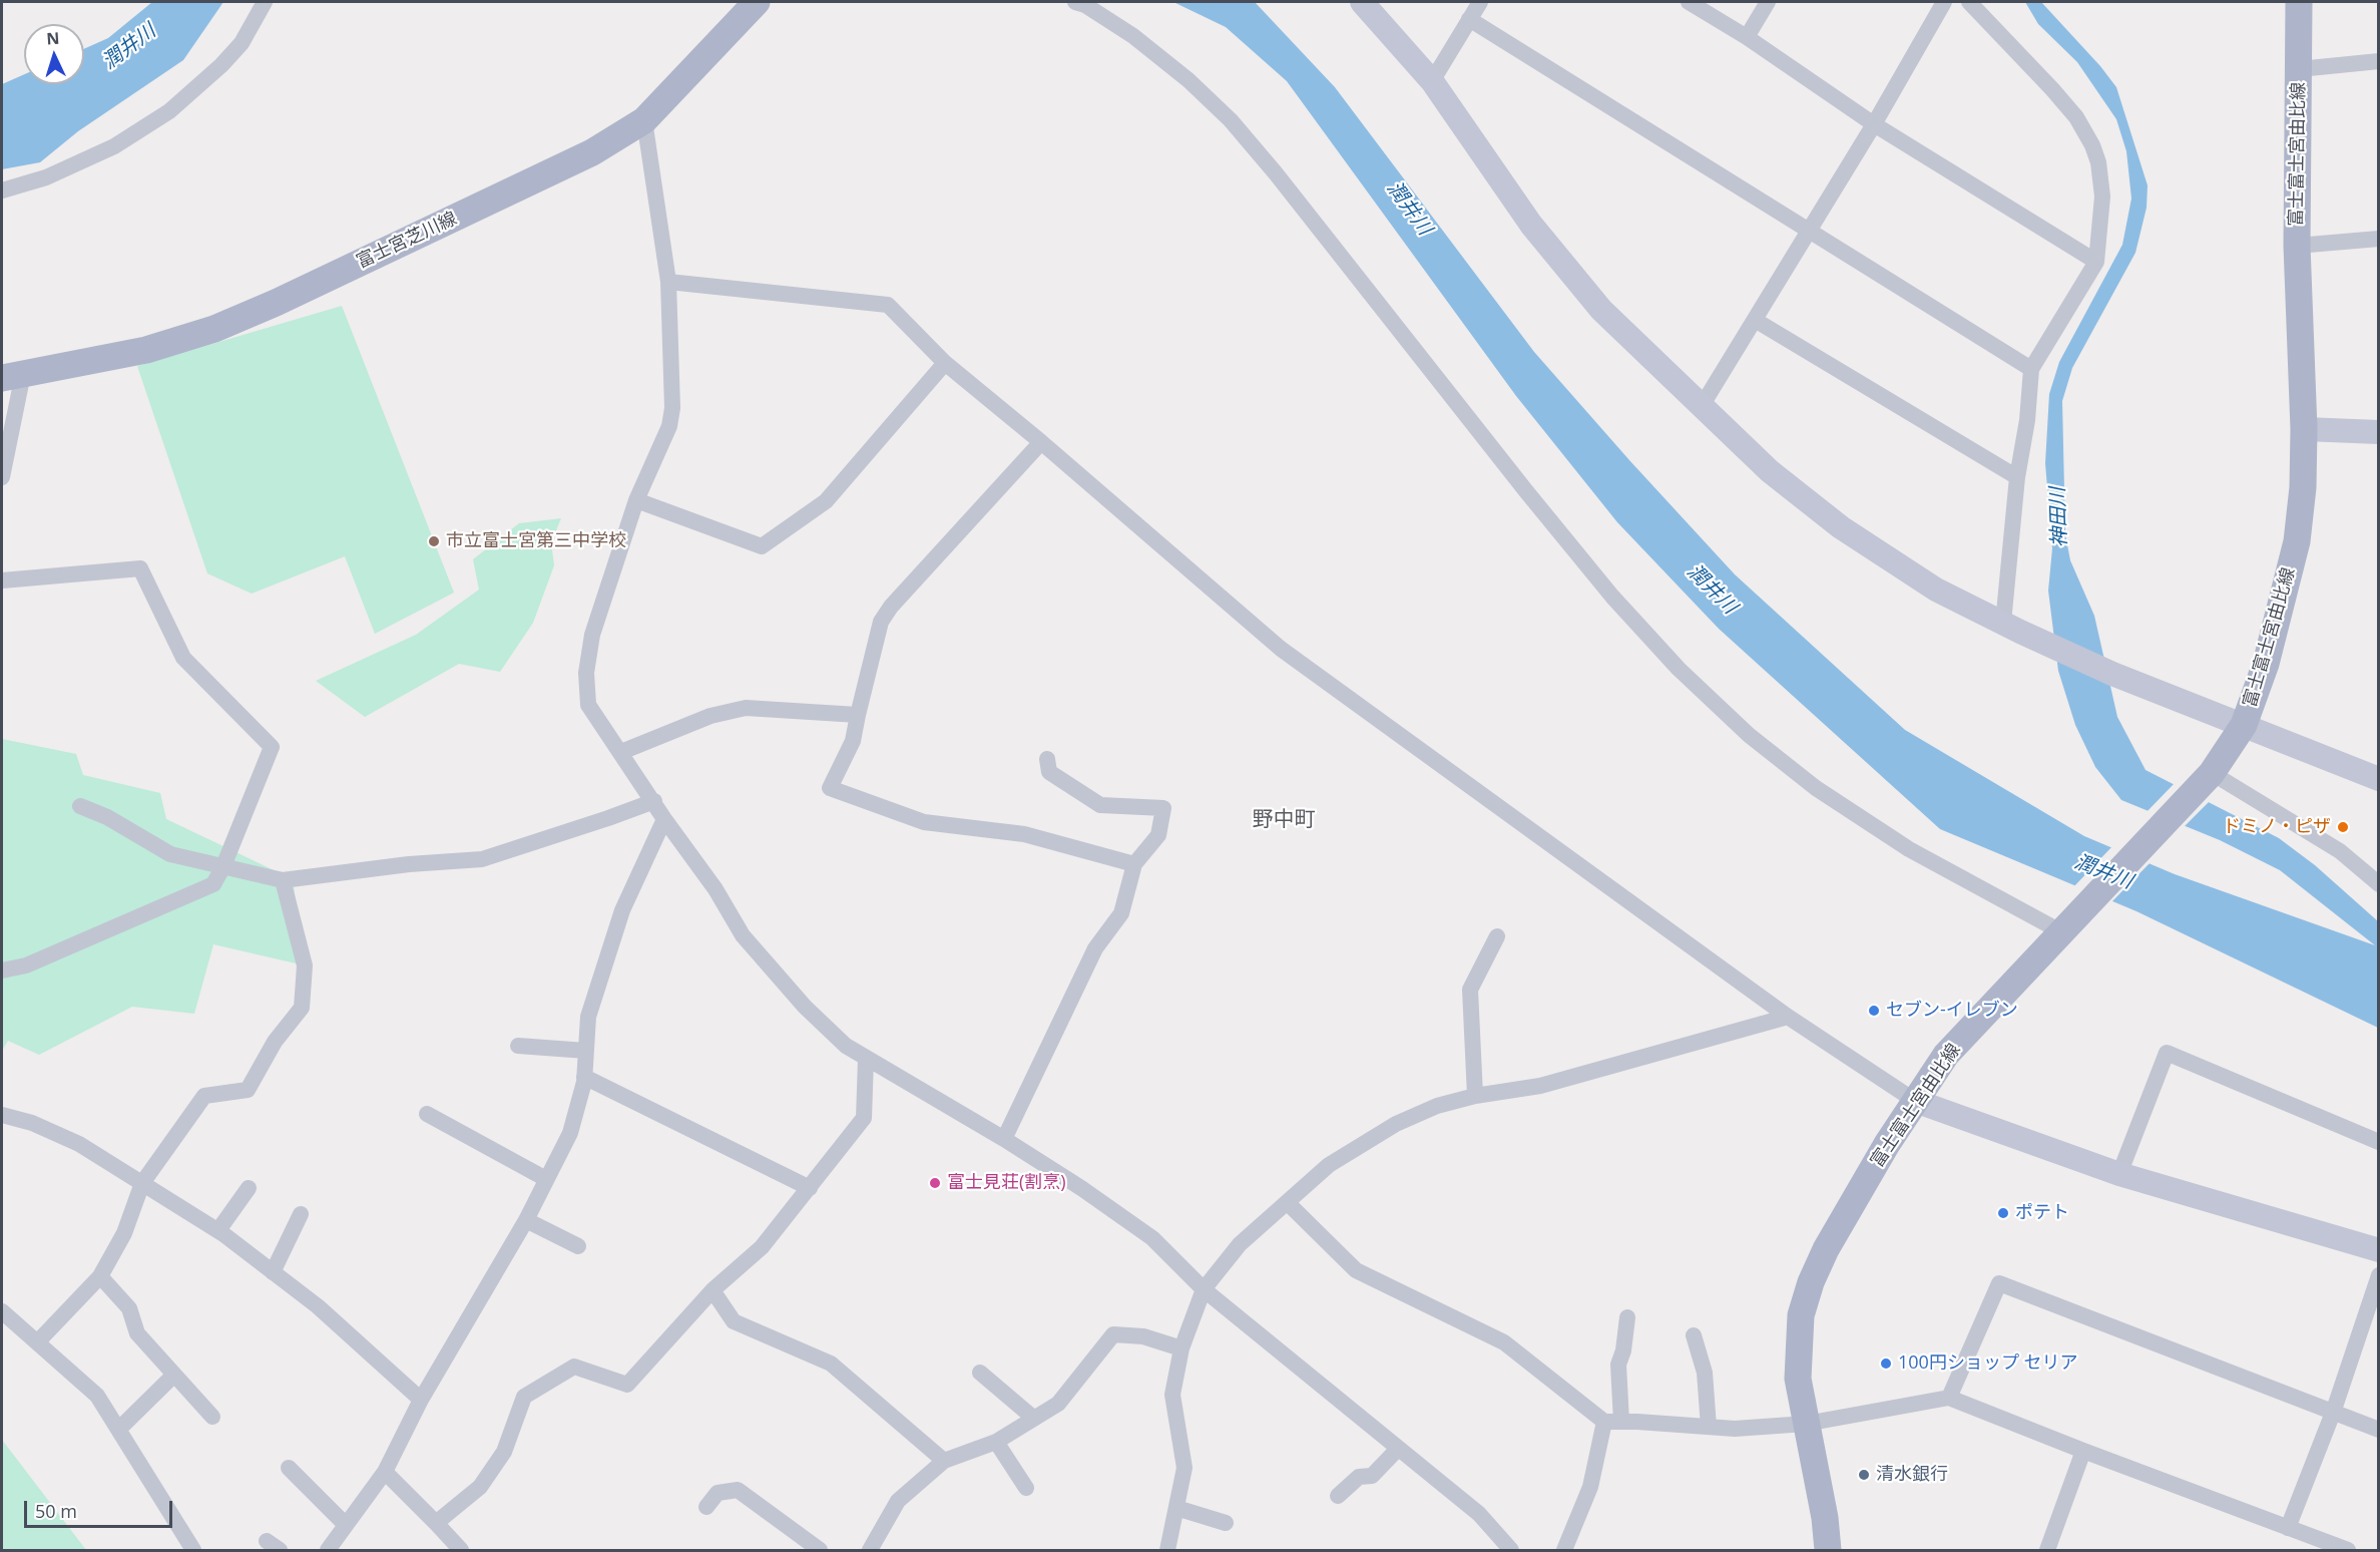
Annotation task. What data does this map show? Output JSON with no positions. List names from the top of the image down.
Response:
{
  "streets": {
    "main road": ["富士富士宮由比線", "富士宮芝川線"]
  },
  "districts": ["野中町"],
  "water": ["潤井川", "神田川"],
  "places": [
    "市立富士宮第三中学校",
    "ドミノ・ピザ",
    "セブン-イレブン",
    "富士見荘(割烹)",
    "ポテト",
    "100円ショップ セリア",
    "清水銀行"
  ],
  "scale_bar": "50 m",
  "north": "top"
}
